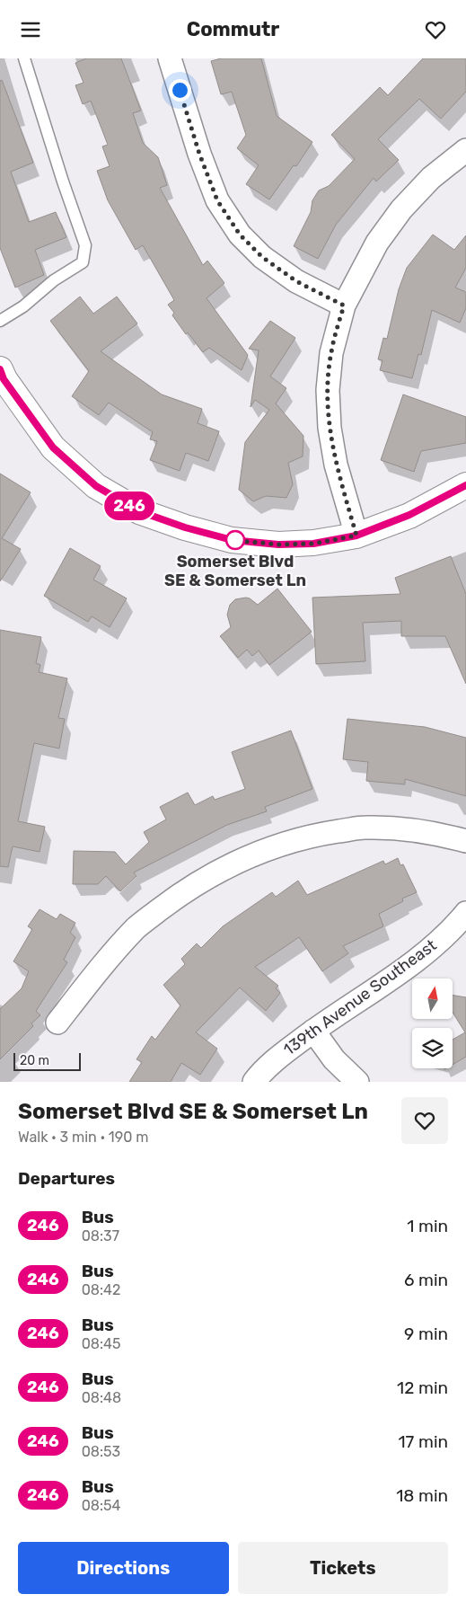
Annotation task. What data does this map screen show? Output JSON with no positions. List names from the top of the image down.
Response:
{
  "streets": {
    "street": ["139th Avenue Southeast"]
  },
  "places": ["Somerset Blvd SE & Somerset Ln"],
  "lines": ["bus line 246"],
  "scale_bar": "20 m",
  "north": "top",
  "page": {
    "header": "Commutr",
    "on_map": "246",
    "scale": "20 m",
    "heading": [
      ["Somerset Blvd SE & Somerset Ln", "Walk · 3 min · 190 m"],
      "Departures"
    ],
    "list": [
      {
        "mark": "246",
        "name": "Bus",
        "note": "08:37",
        "value": "1 min"
      },
      {
        "mark": "246",
        "name": "Bus",
        "note": "08:42",
        "value": "6 min"
      },
      {
        "mark": "246",
        "name": "Bus",
        "note": "08:45",
        "value": "9 min"
      },
      {
        "mark": "246",
        "name": "Bus",
        "note": "08:48",
        "value": "12 min"
      },
      {
        "mark": "246",
        "name": "Bus",
        "note": "08:53",
        "value": "17 min"
      },
      {
        "mark": "246",
        "name": "Bus",
        "note": "08:54",
        "value": "18 min"
      }
    ],
    "buttons": ["Directions", "Tickets"]
  }
}
